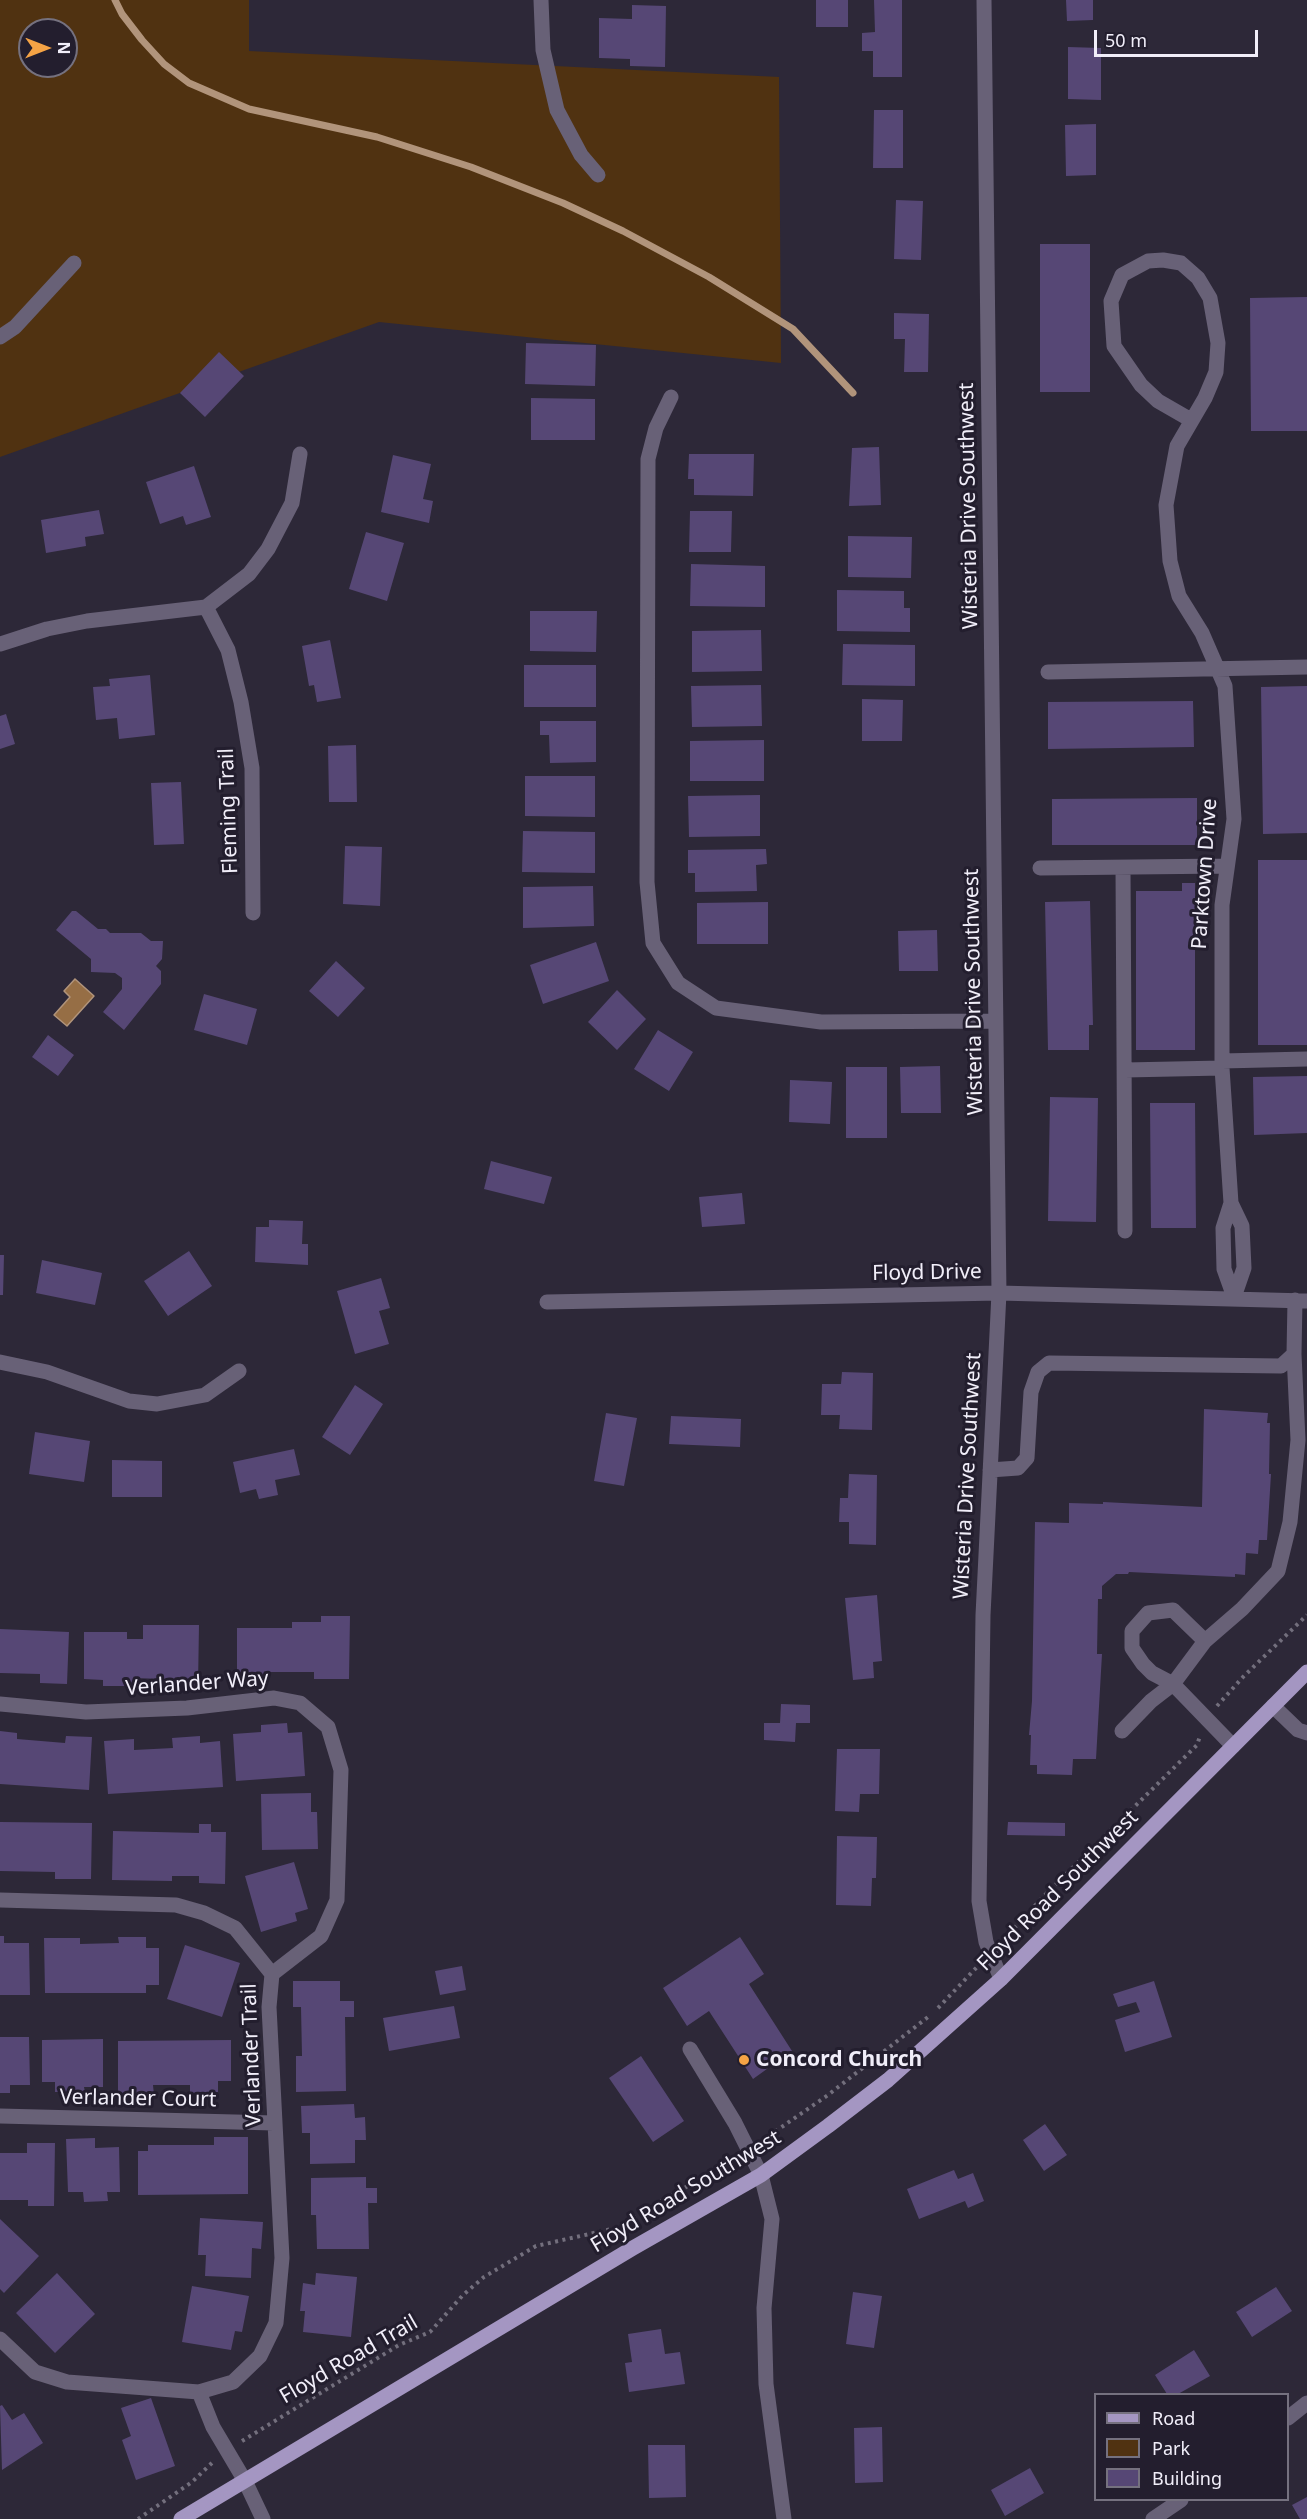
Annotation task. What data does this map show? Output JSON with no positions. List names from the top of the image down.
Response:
{
  "streets": {
    "main road": ["Floyd Road Southwest"],
    "street": [
      "Wisteria Drive Southwest",
      "Fleming Trail",
      "Parktown Drive",
      "Floyd Drive",
      "Verlander Way",
      "Verlander Trail",
      "Verlander Court"
    ],
    "path": ["Floyd Road Trail"]
  },
  "crossings": [
    ["Wisteria Drive Southwest", "Floyd Drive"],
    ["Wisteria Drive Southwest", "Floyd Road Southwest"],
    ["Wisteria Drive Southwest", "Floyd Road Trail"],
    ["Parktown Drive", "Floyd Drive"],
    ["Verlander Way", "Verlander Trail"],
    ["Verlander Trail", "Verlander Court"]
  ],
  "places": ["Concord Church"],
  "legend": ["Road", "Park", "Building"],
  "scale_bar": "50 m",
  "north": "right"
}
